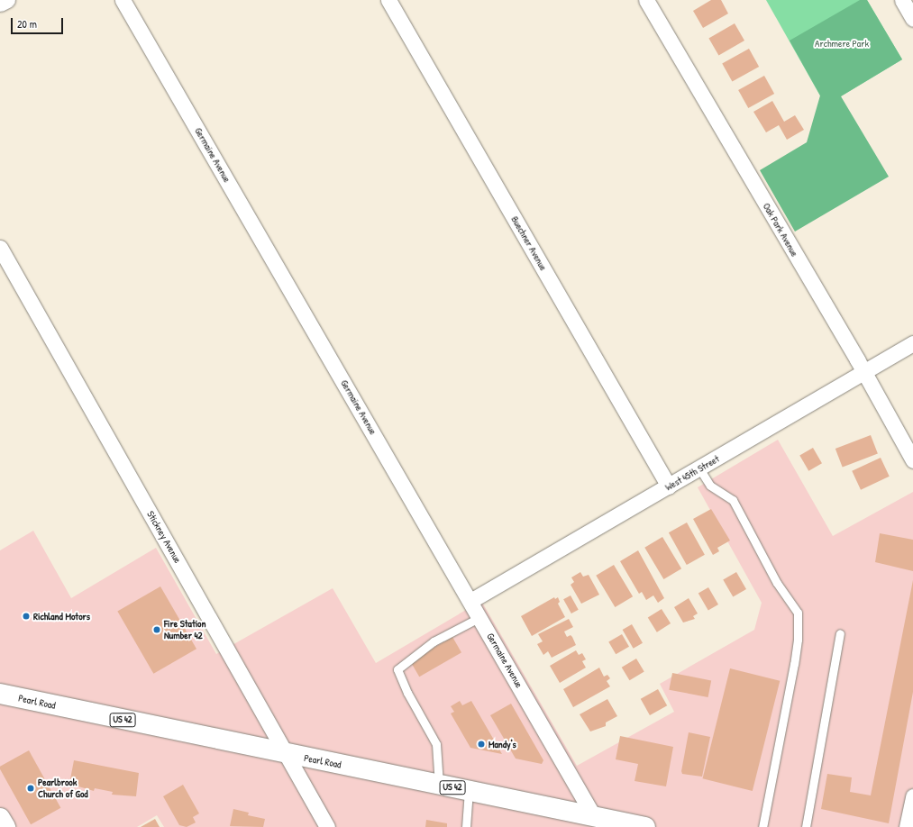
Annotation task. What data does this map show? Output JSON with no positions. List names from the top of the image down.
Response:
{
  "streets": {
    "main road": ["Pearl Road", "US 42"],
    "street": [
      "Germaine Avenue",
      "Oak Park Avenue",
      "Buechner Avenue",
      "West 45th Street",
      "Stickney Avenue"
    ]
  },
  "crossings": [
    ["Germaine Avenue", "West 45th Street"],
    ["Germaine Avenue", "Pearl Road"],
    ["Oak Park Avenue", "West 45th Street"],
    ["Buechner Avenue", "West 45th Street"],
    ["Stickney Avenue", "Pearl Road"]
  ],
  "parks": ["Archmere Park"],
  "places": [
    "Richland Motors",
    "Fire Station Number 42",
    "Mandy's",
    "Pearlbrook Church of God"
  ],
  "scale_bar": "20 m"
}
